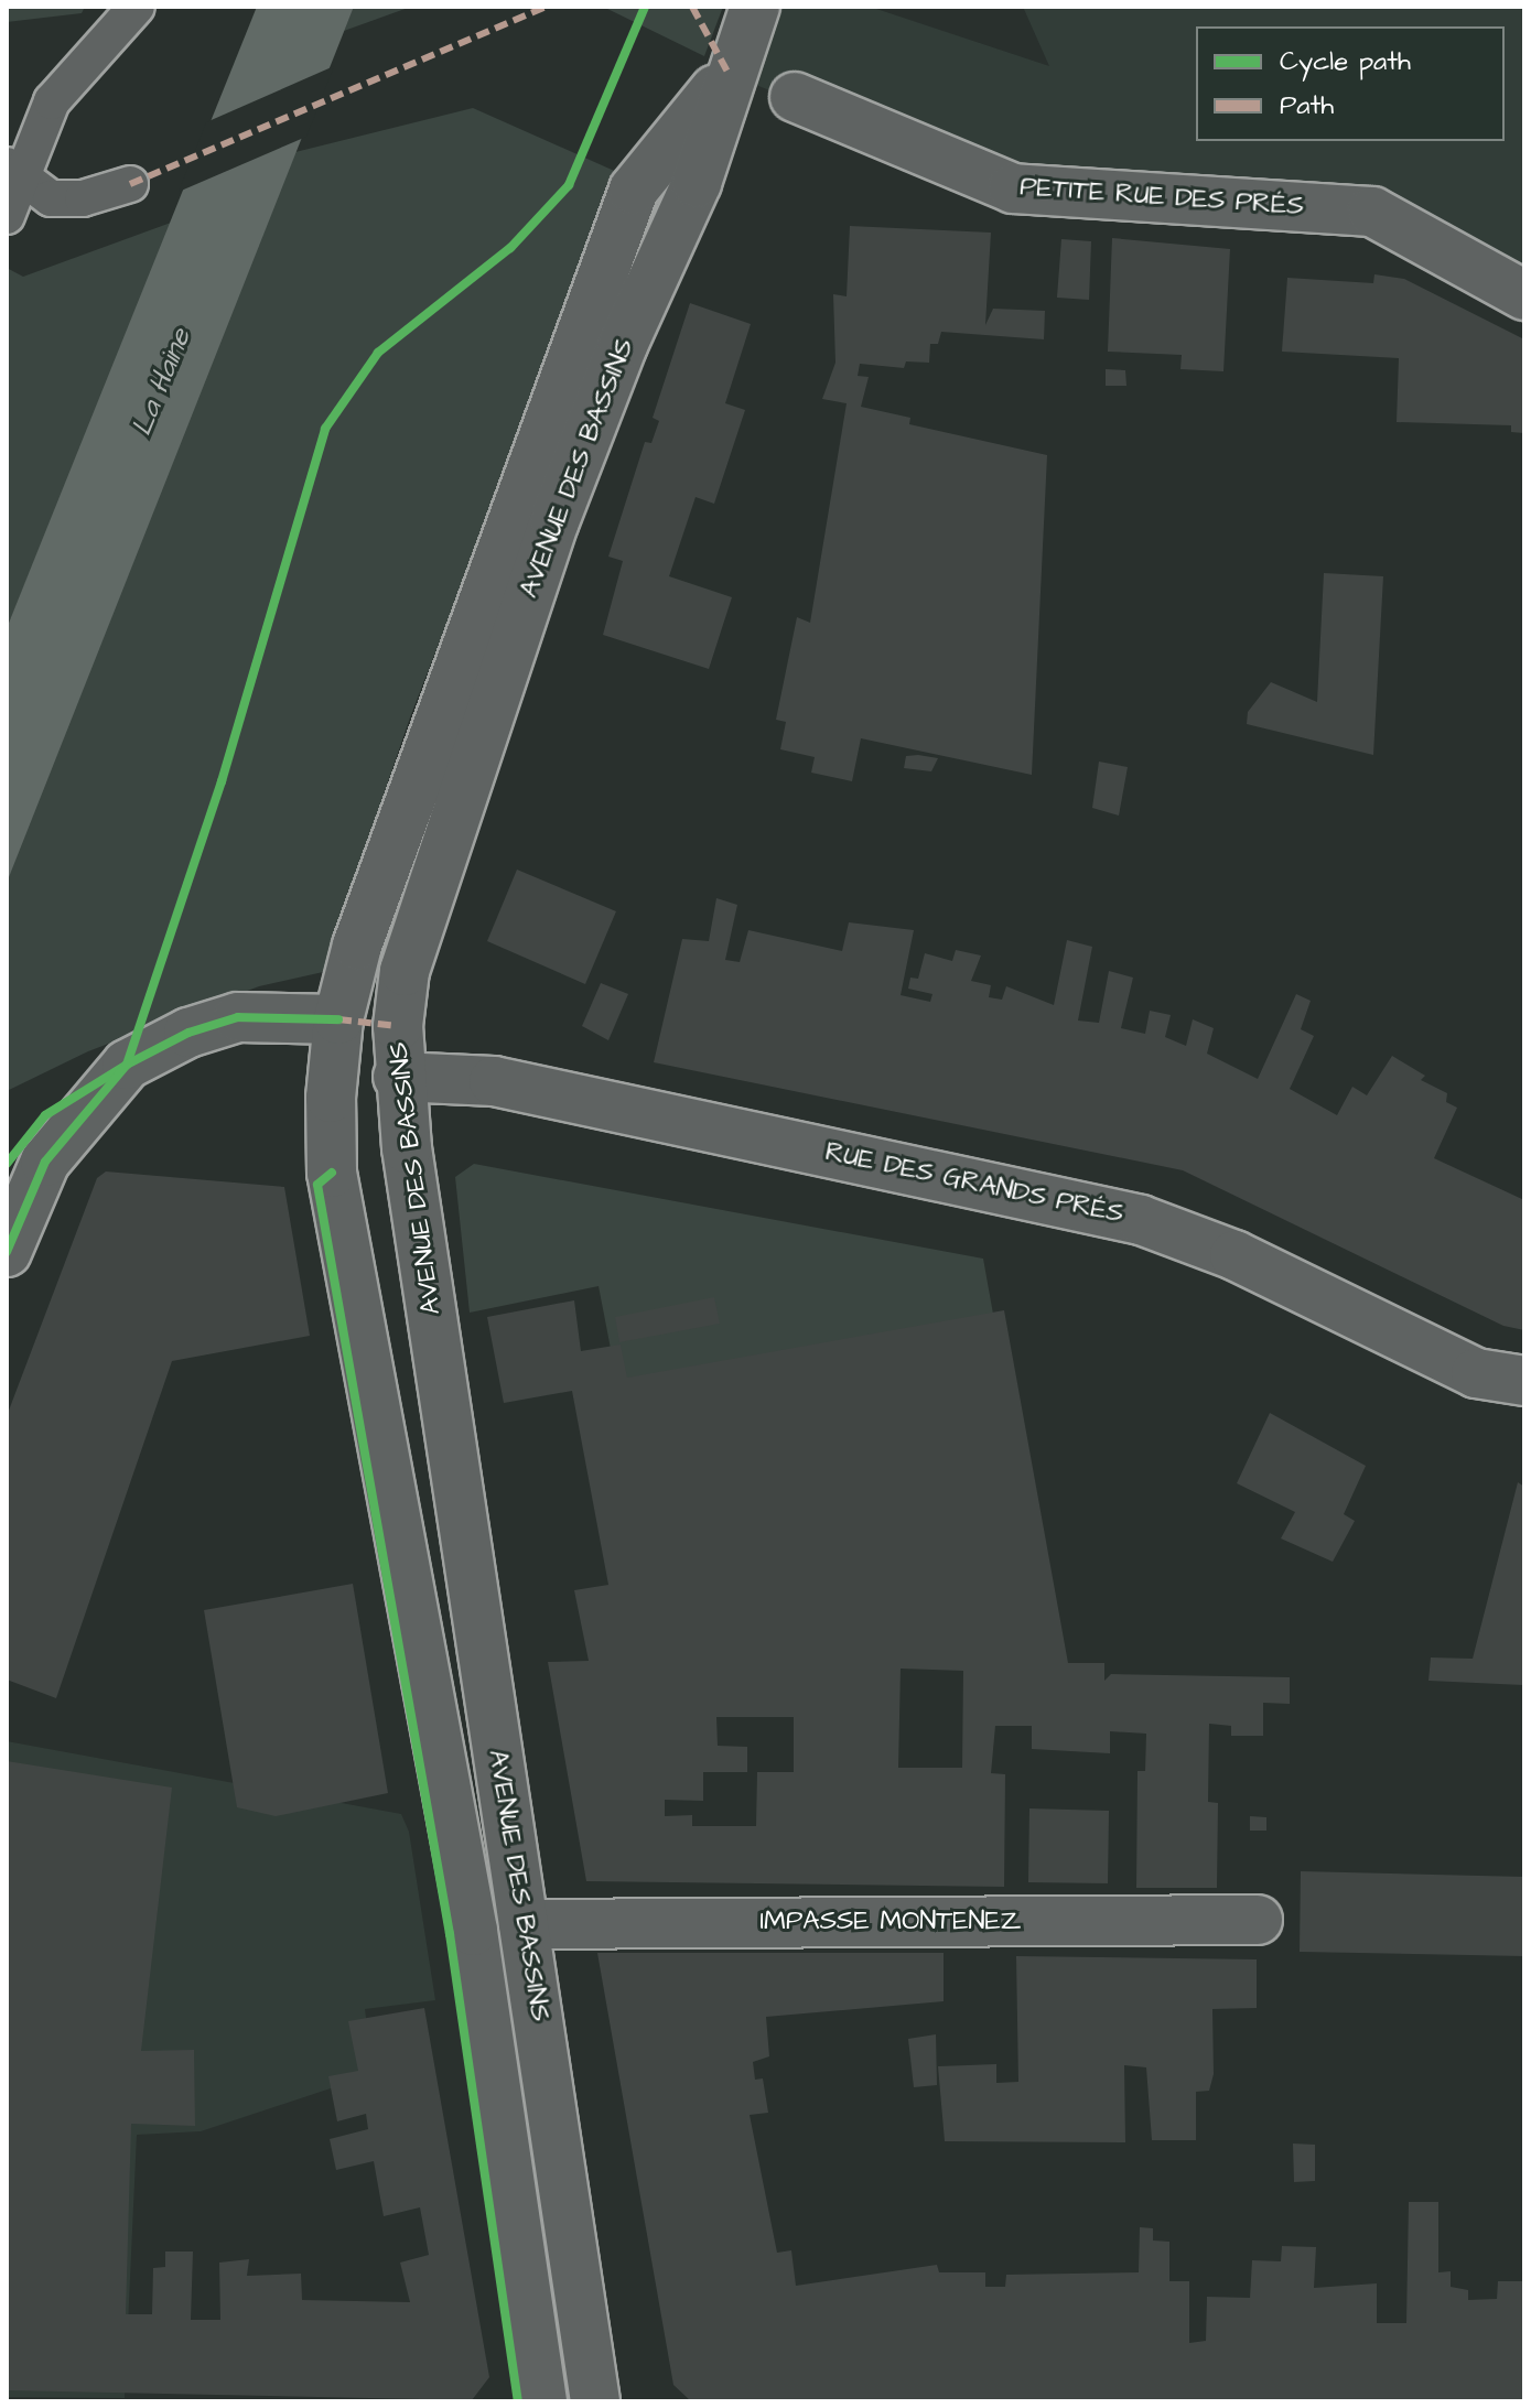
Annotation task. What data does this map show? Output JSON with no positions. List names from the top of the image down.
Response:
{
  "streets": {
    "street": [
      "PETITE RUE DES PRÉS",
      "AVENUE DES BASSINS",
      "RUE DES GRANDS PRÉS",
      "IMPASSE MONTENEZ"
    ]
  },
  "crossings": [
    ["AVENUE DES BASSINS", "RUE DES GRANDS PRÉS"],
    ["AVENUE DES BASSINS", "IMPASSE MONTENEZ"]
  ],
  "water": ["La Haine"],
  "legend": ["Cycle path", "Path"]
}
